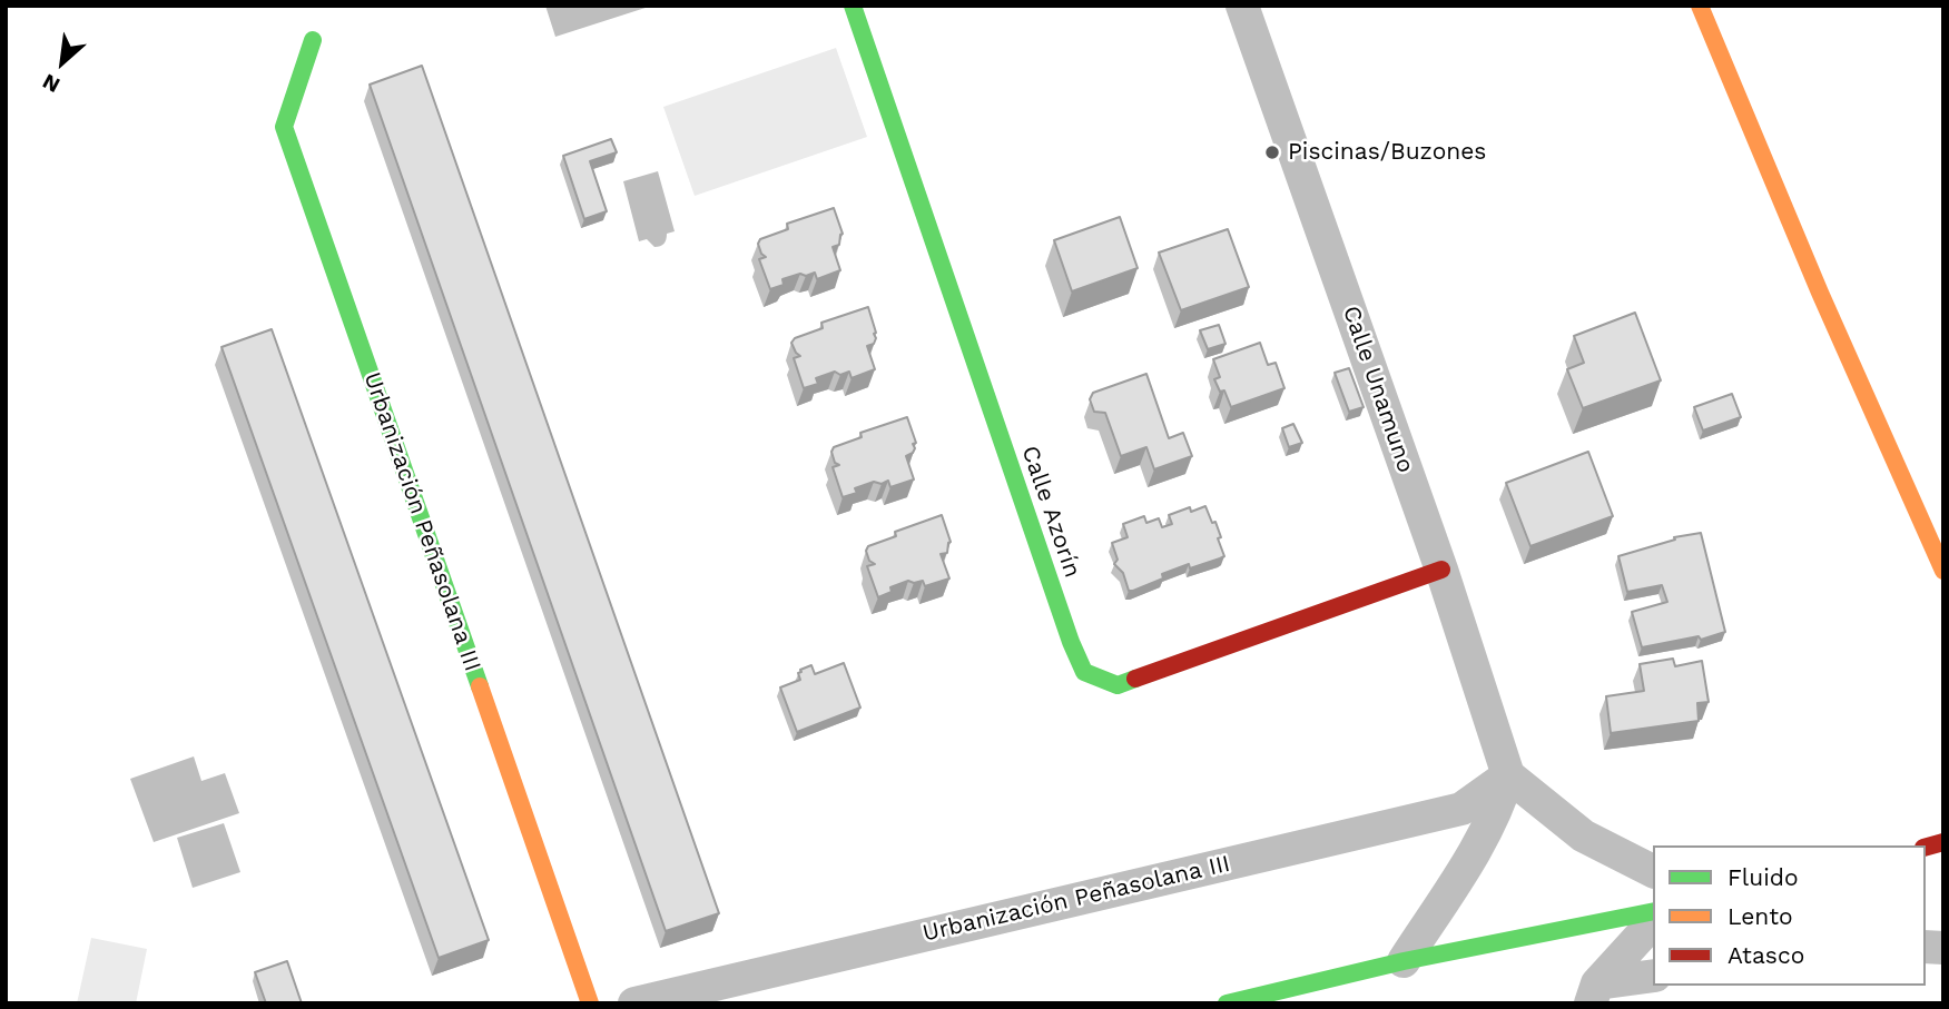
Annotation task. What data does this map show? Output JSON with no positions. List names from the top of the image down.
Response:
{
  "streets": {
    "main road": ["Calle Azorín", "Urbanización Peñasolana III"],
    "street": ["Calle Unamuno"]
  },
  "crossings": [
    ["Calle Unamuno", "Calle Azorín"],
    ["Calle Unamuno", "Urbanización Peñasolana III"]
  ],
  "places": ["Piscinas/Buzones"],
  "legend": ["Fluido", "Lento", "Atasco"],
  "north": "bottom left"
}
